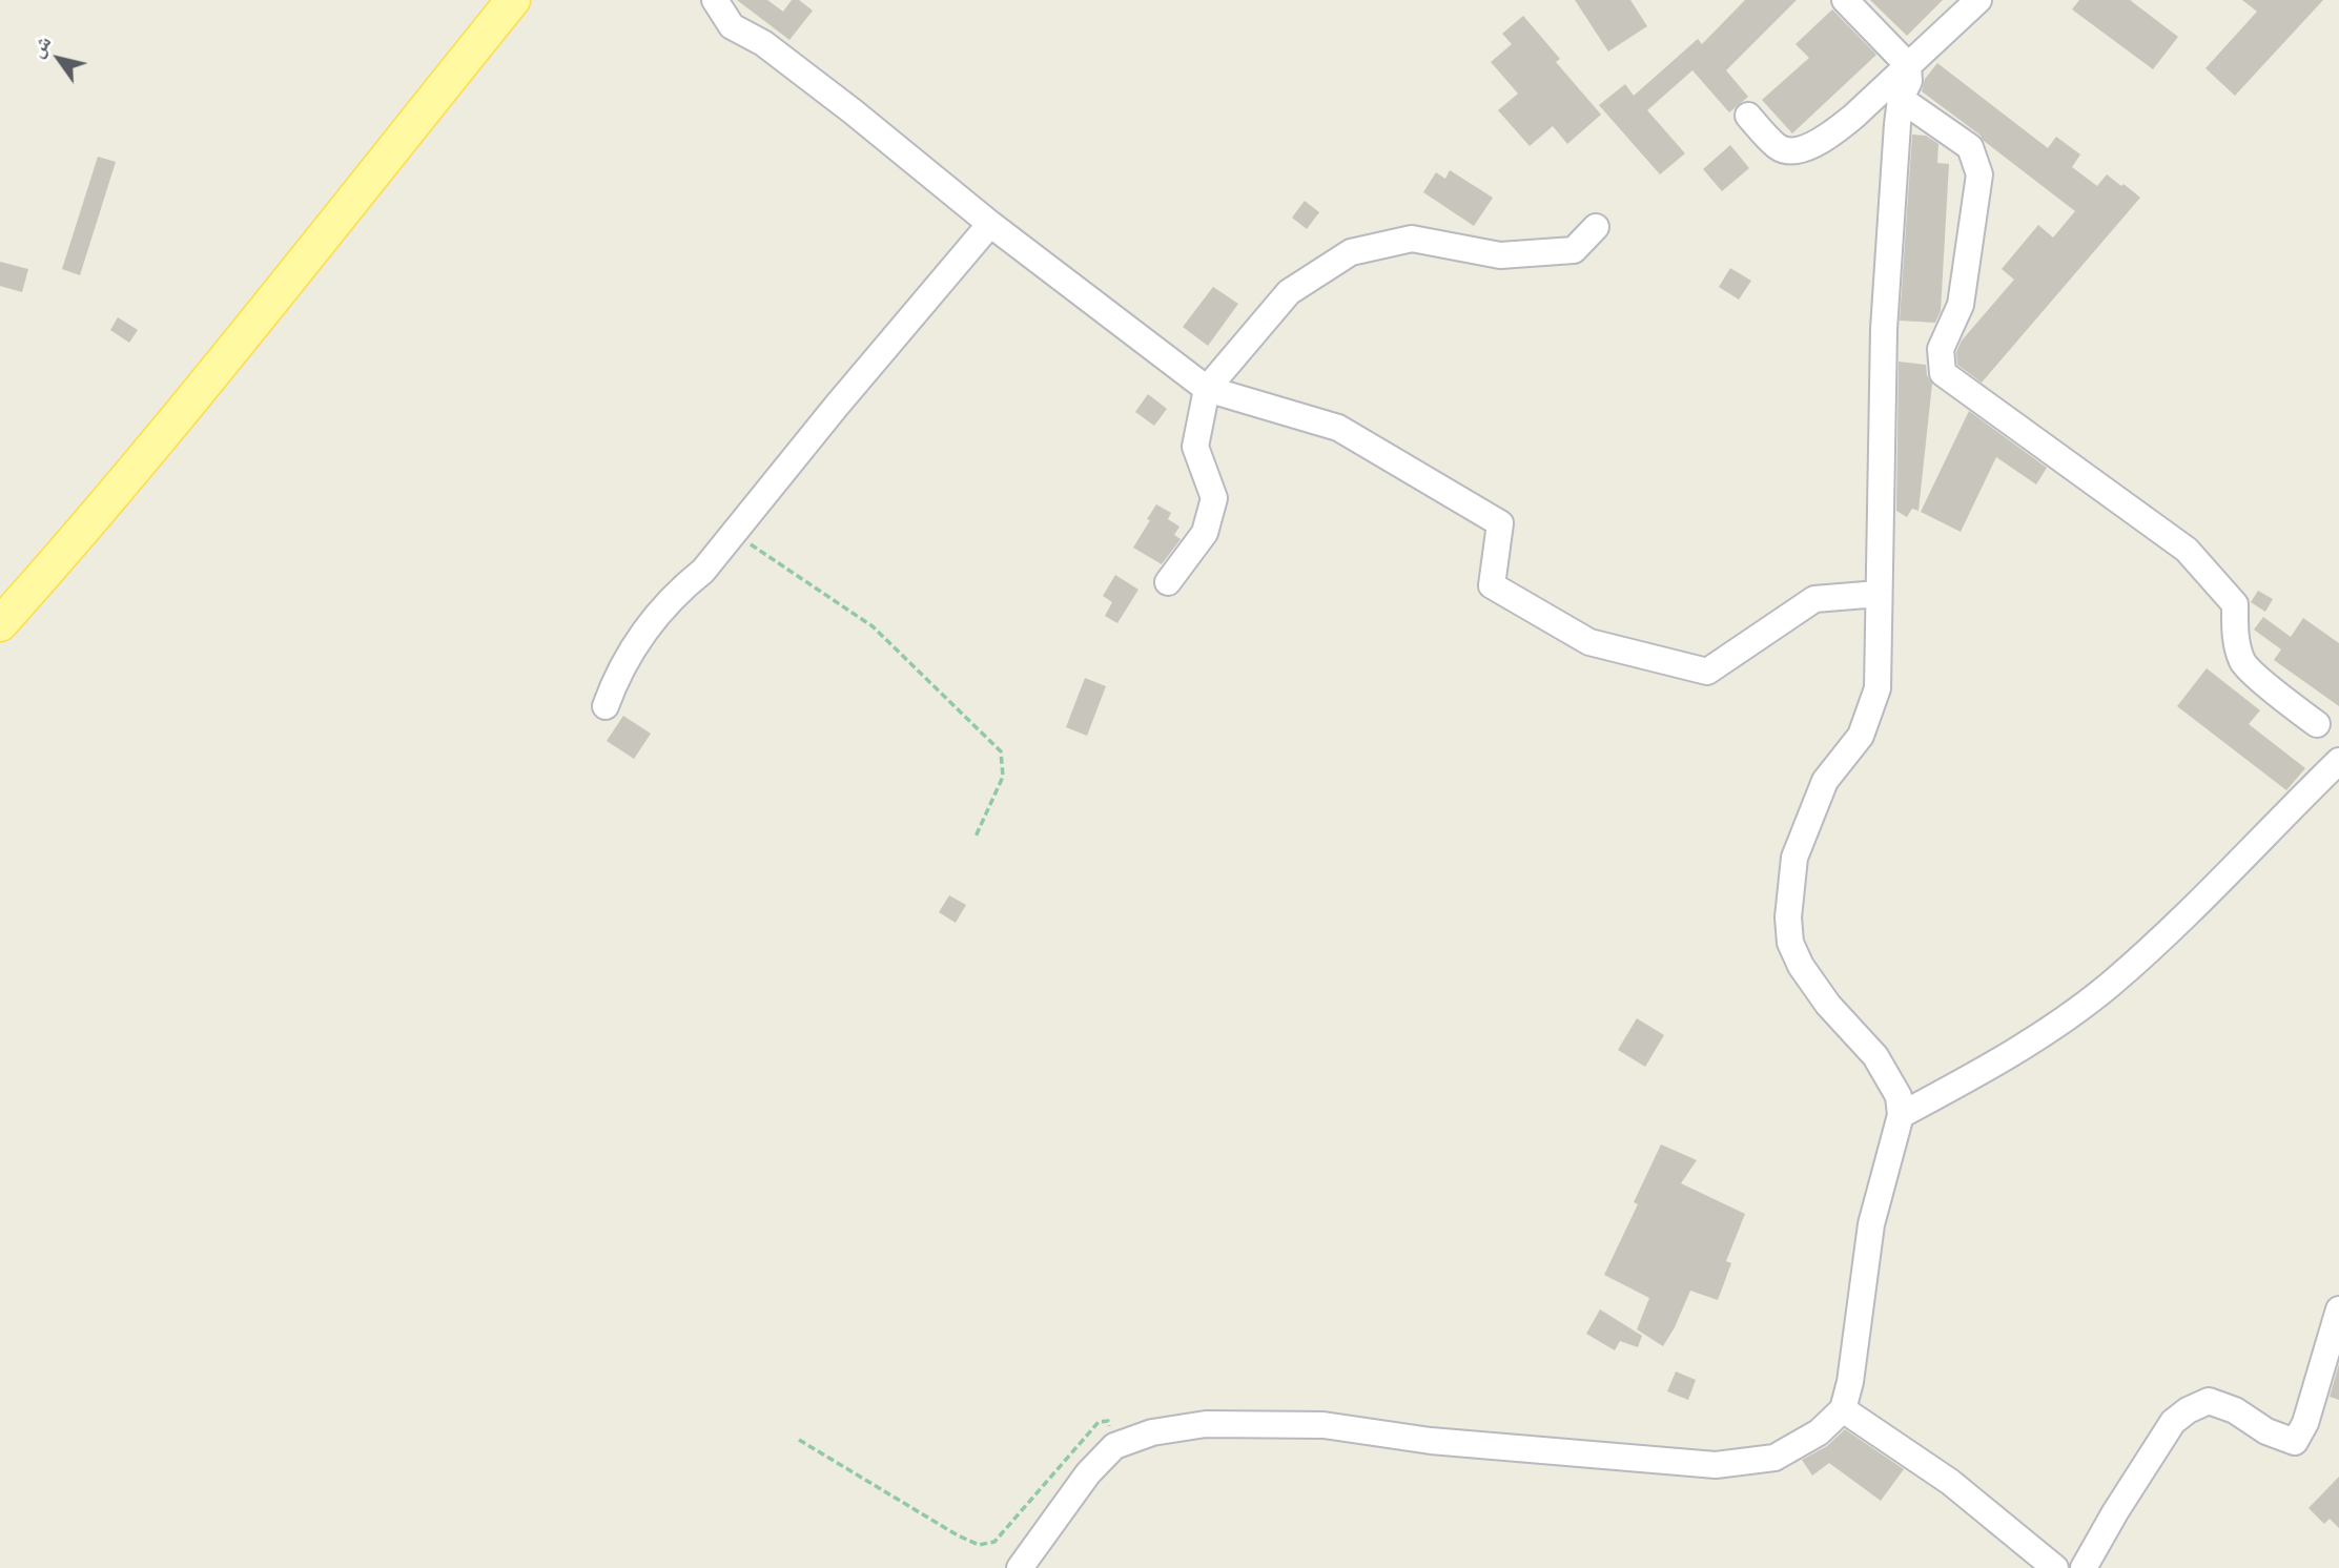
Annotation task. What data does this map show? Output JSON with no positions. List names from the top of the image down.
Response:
{
  "north": "top left"
}
